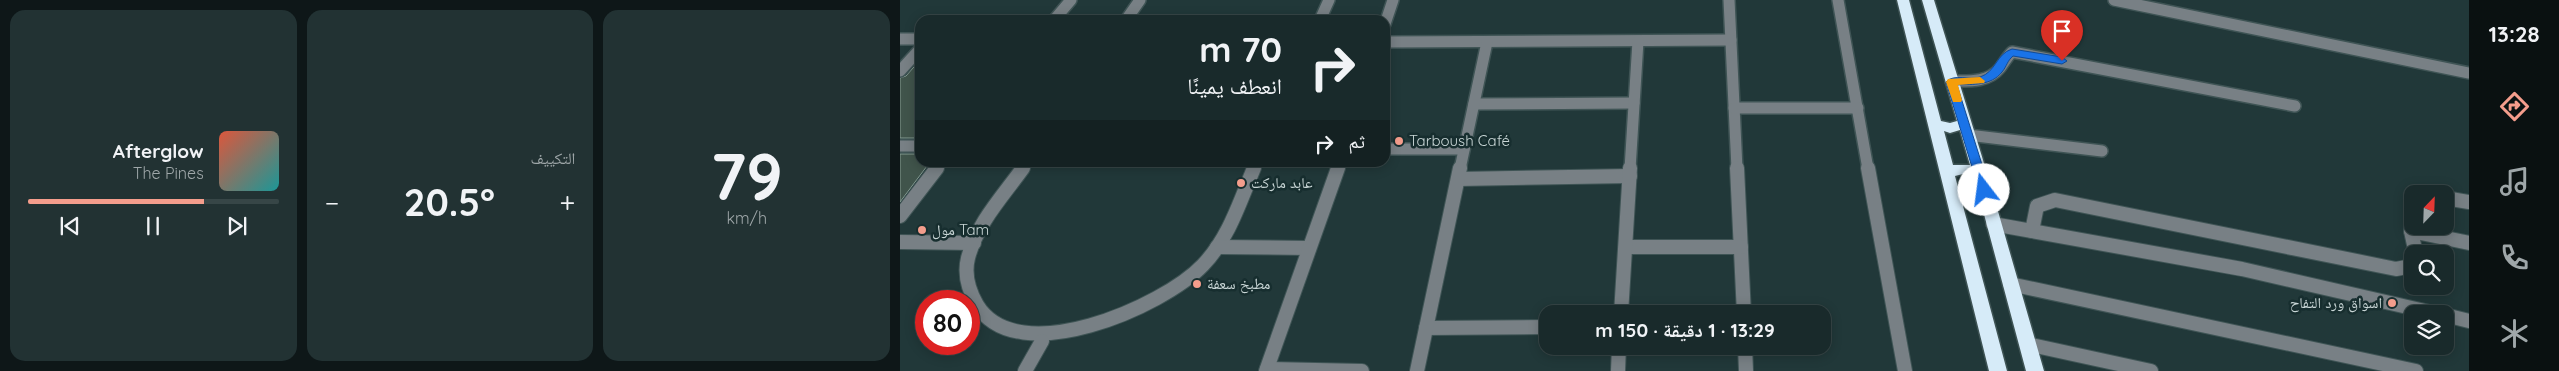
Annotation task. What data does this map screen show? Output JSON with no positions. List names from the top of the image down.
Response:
{
  "places": [
    "Tarboush Café",
    "عابد ماركت",
    "مول Tam",
    "مطبخ سعفة",
    "اسواق ورد التفاح"
  ],
  "north": "top right",
  "page": {
    "tabs": "13:28",
    "tile": [
      ["79", "km/h"],
      "التكييف"
    ],
    "turn": ["70 m", "انعطف يمينًا"],
    "then": "ثم",
    "song": ["Afterglow", "The Pines"],
    "heat": ["−", "20.5°", "+"],
    "limit": "80",
    "trip": "13:29 · 1 دقيقة · 150 m"
  }
}
